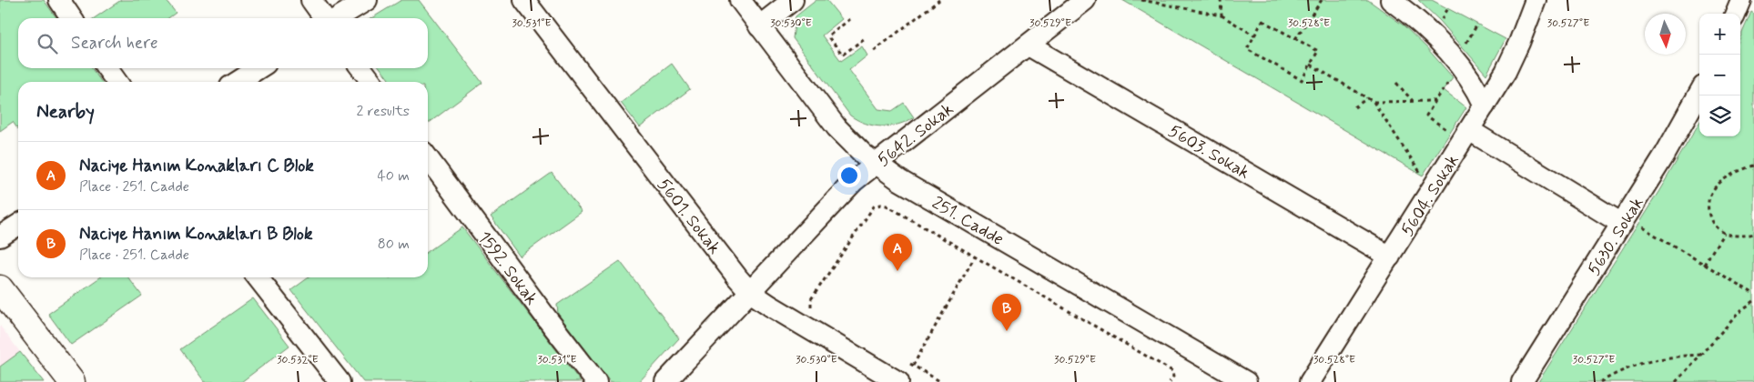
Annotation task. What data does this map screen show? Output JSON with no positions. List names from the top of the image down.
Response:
{
  "streets": {
    "street": [
      "5642. Sokak",
      "5603. Sokak",
      "5604. Sokak",
      "5601. Sokak",
      "251. Cadde",
      "5630. Sokak",
      "1592. Sokak"
    ]
  },
  "crossings": [
    ["5642. Sokak", "5603. Sokak"],
    ["5642. Sokak", "5601. Sokak"],
    ["5642. Sokak", "251. Cadde"],
    ["5603. Sokak", "5604. Sokak"]
  ],
  "north": "bottom",
  "page": {
    "map_buttons": ["+", "−"],
    "search": "Search here",
    "heading": ["Nearby", "2 results"],
    "list": [
      {
        "mark": "A",
        "name": "Naciye Hanım Konakları C Blok",
        "note": "Place · 251. Cadde",
        "value": "40 m"
      },
      {
        "mark": "B",
        "name": "Naciye Hanım Konakları B Blok",
        "note": "Place · 251. Cadde",
        "value": "80 m"
      }
    ],
    "pins": ["A", "B"]
  },
  "coordinates": [
    "30.531°E",
    "30.530°E",
    "30.529°E",
    "30.528°E",
    "30.527°E",
    "30.532°E"
  ]
}
